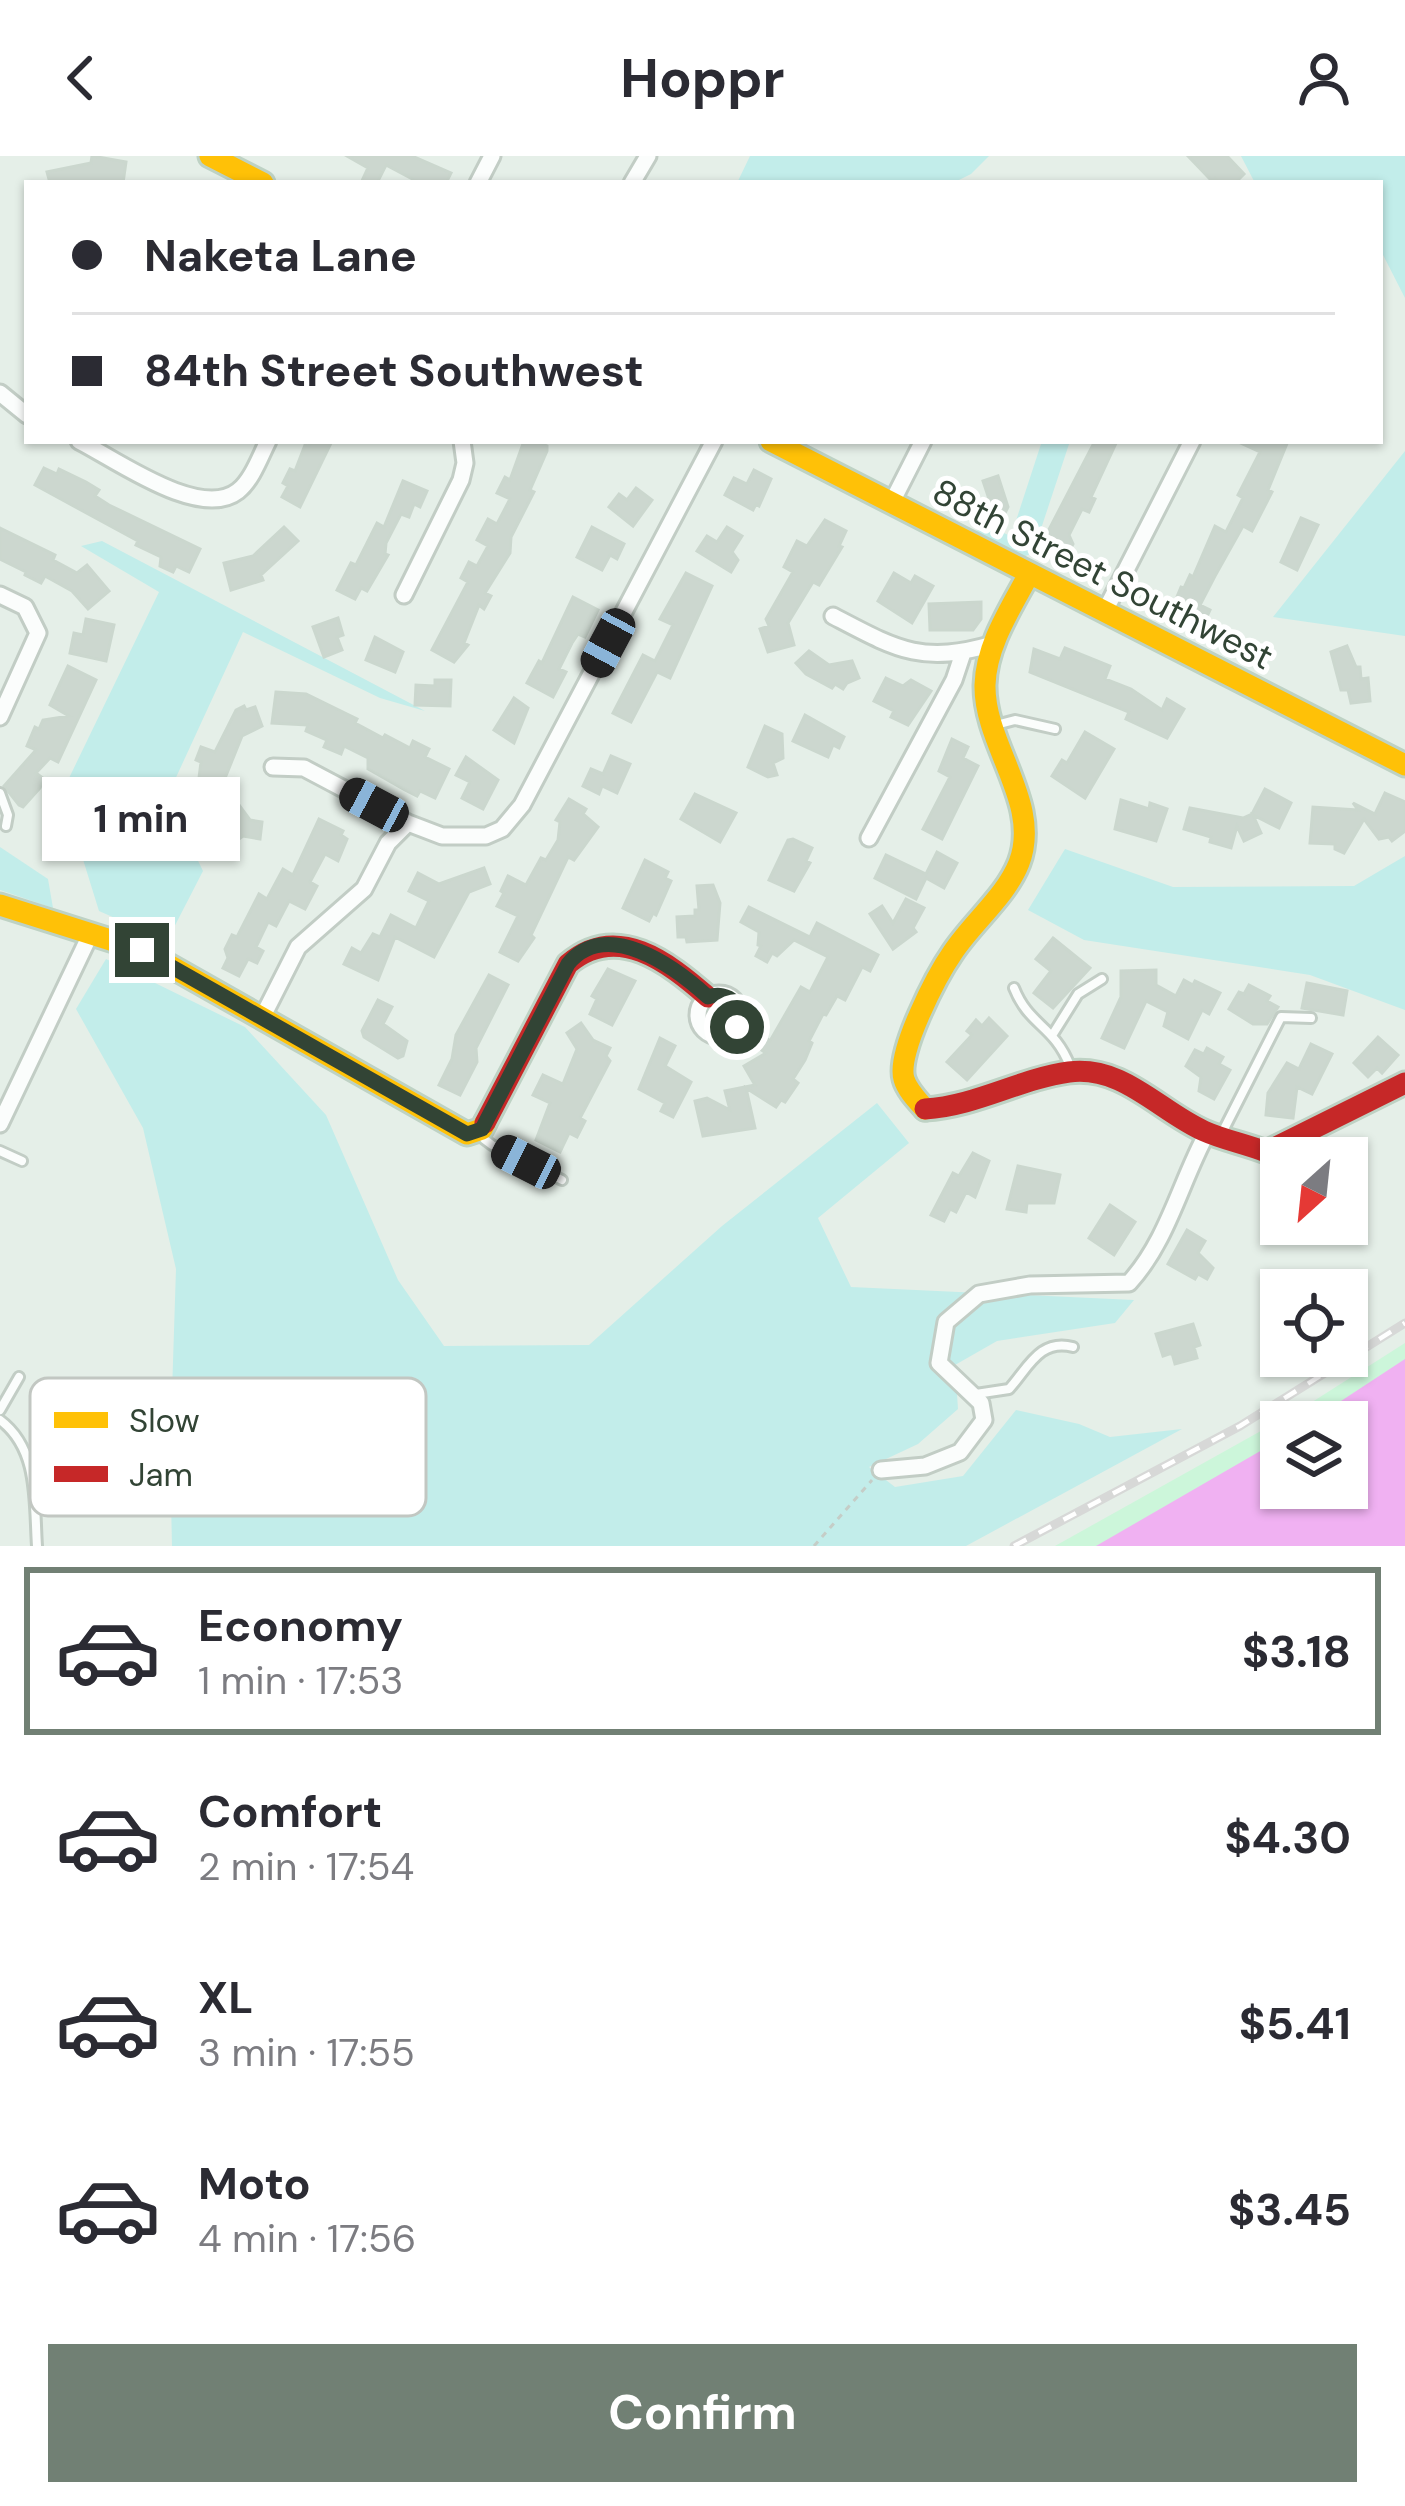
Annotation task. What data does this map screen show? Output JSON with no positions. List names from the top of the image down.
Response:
{
  "streets": {
    "street": ["88th Street Southwest"]
  },
  "legend": ["Slow", "Jam"],
  "north": "bottom left",
  "page": {
    "header": "Hoppr",
    "banner": ["Naketa Lane", "84th Street Southwest"],
    "bubble": "1 min",
    "list": [
      {
        "name": "Economy",
        "note": "1 min · 17:53",
        "value": "$3.18"
      },
      {
        "name": "Comfort",
        "note": "2 min · 17:54",
        "value": "$4.30"
      },
      {
        "name": "XL",
        "note": "3 min · 17:55",
        "value": "$5.41"
      },
      {
        "name": "Moto",
        "note": "4 min · 17:56",
        "value": "$3.45"
      }
    ],
    "buttons": "Confirm"
  }
}
